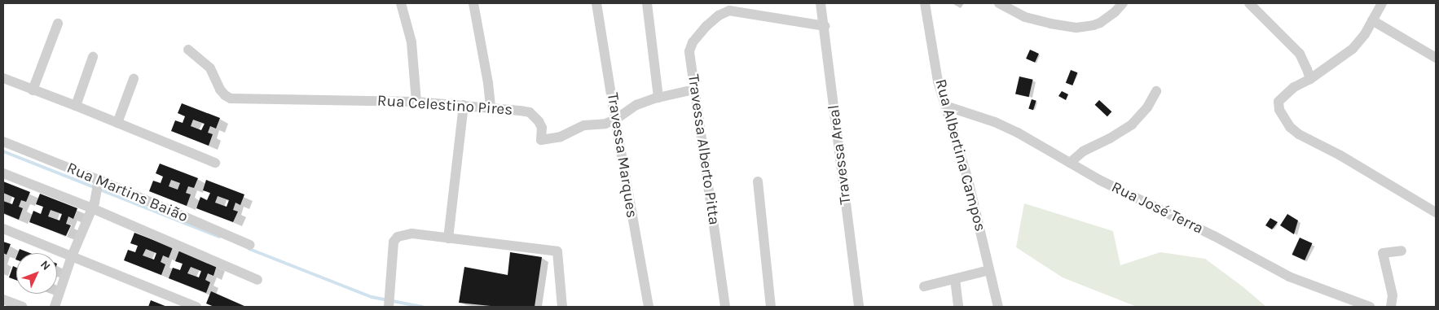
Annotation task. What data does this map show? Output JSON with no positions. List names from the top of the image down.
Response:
{
  "streets": {
    "street": [
      "Rua Celestino Pires",
      "Travessa Alberto Pitta",
      "Travessa Areal",
      "Travessa Marques",
      "Rua Albertina Campos",
      "Rua Martins Baião",
      "Rua José Terra"
    ]
  },
  "crossings": [
    ["Rua Celestino Pires", "Travessa Alberto Pitta"],
    ["Rua Celestino Pires", "Travessa Marques"],
    ["Travessa Alberto Pitta", "Travessa Areal"],
    ["Rua Albertina Campos", "Rua José Terra"]
  ],
  "north": "top right"
}
